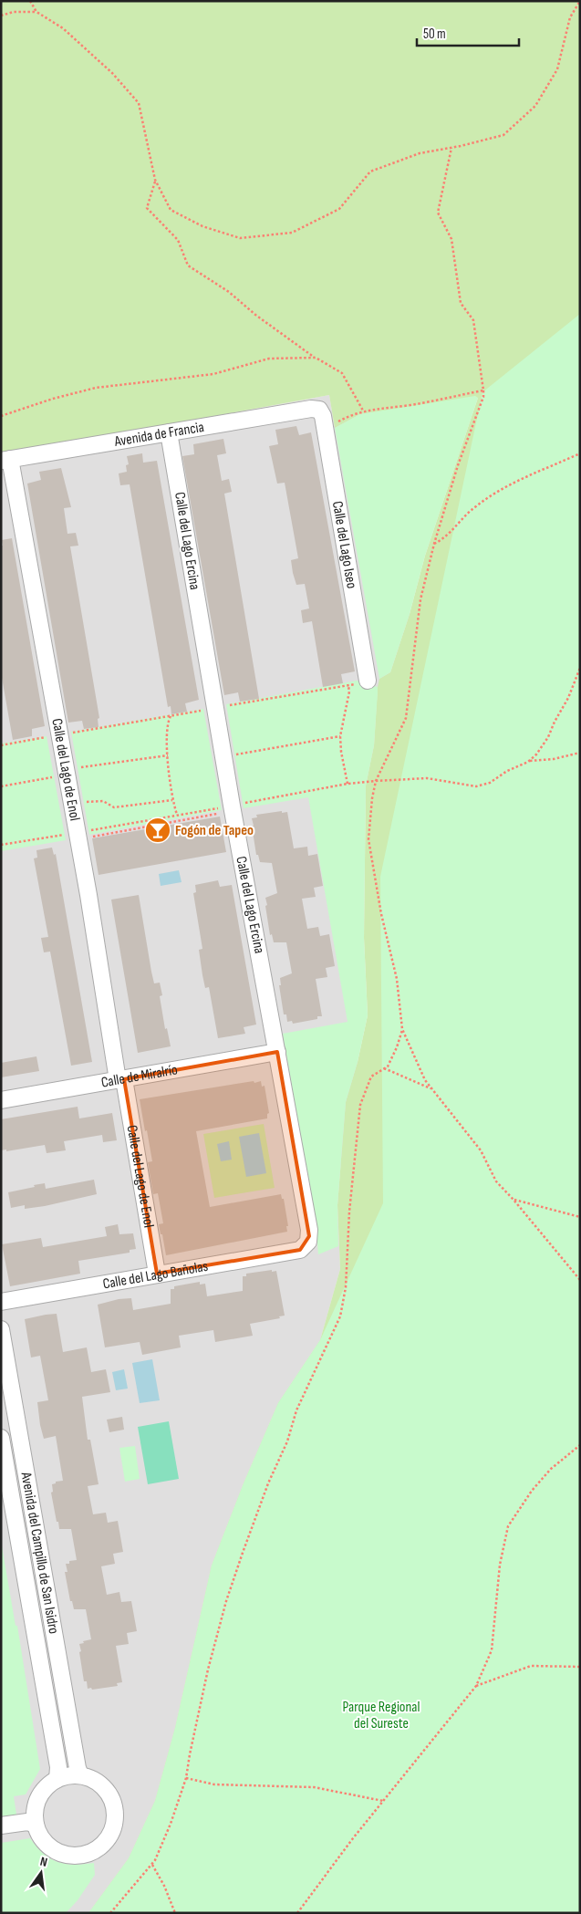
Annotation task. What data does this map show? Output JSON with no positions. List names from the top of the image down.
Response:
{
  "streets": {
    "street": [
      "Avenida de Francia",
      "Calle del Lago Ercina",
      "Calle del Lago Iseo",
      "Calle del Lago de Enol",
      "Calle de Miralrío",
      "Calle del Lago Bañolas",
      "Avenida del Campillo de San Isidro"
    ]
  },
  "crossings": [
    ["Avenida de Francia", "Calle del Lago Ercina"],
    ["Avenida de Francia", "Calle del Lago Iseo"],
    ["Avenida de Francia", "Calle del Lago de Enol"],
    ["Calle del Lago Ercina", "Calle de Miralrío"],
    ["Calle del Lago Ercina", "Calle del Lago Bañolas"],
    ["Calle del Lago de Enol", "Calle de Miralrío"],
    ["Calle del Lago de Enol", "Calle del Lago Bañolas"]
  ],
  "parks": ["Parque Regional del Sureste"],
  "places": {
    "bar": ["Fogón de Tapeo"]
  },
  "scale_bar": "50 m",
  "north": "top"
}
